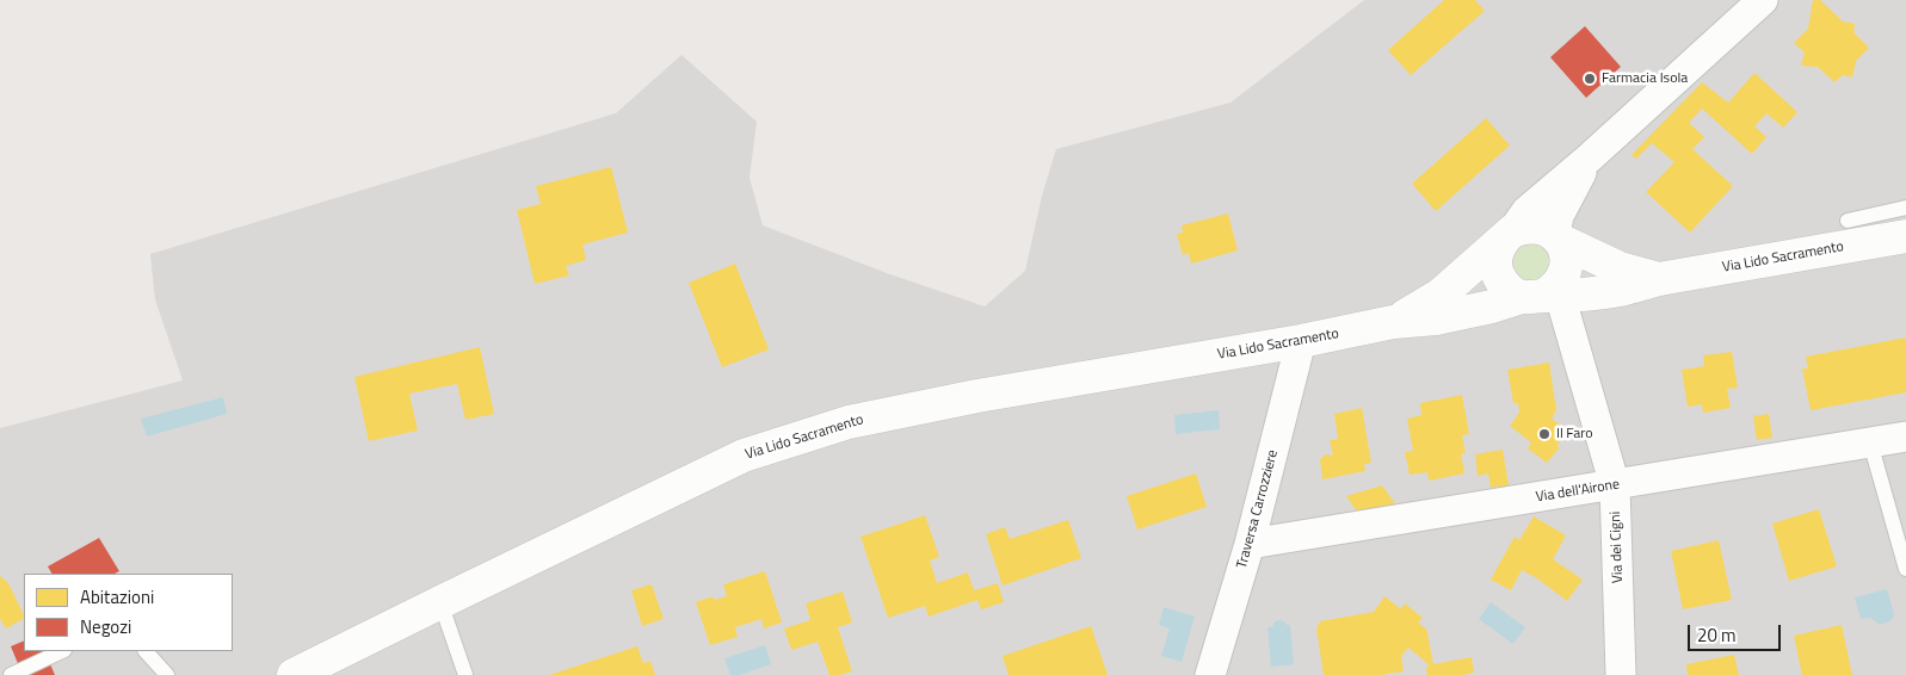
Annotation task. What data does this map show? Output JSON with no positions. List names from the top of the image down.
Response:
{
  "streets": {
    "street": [
      "Via Lido Sacramento",
      "Via dell'Airone",
      "Traversa Carrozziere",
      "Via dei Cigni"
    ]
  },
  "crossings": [
    ["Via Lido Sacramento", "Traversa Carrozziere"],
    ["Via Lido Sacramento", "Via dei Cigni"],
    ["Via dell'Airone", "Traversa Carrozziere"],
    ["Via dell'Airone", "Via dei Cigni"]
  ],
  "places": ["Farmacia Isola", "Il Faro"],
  "legend": ["Abitazioni", "Negozi"],
  "scale_bar": "20 m"
}
